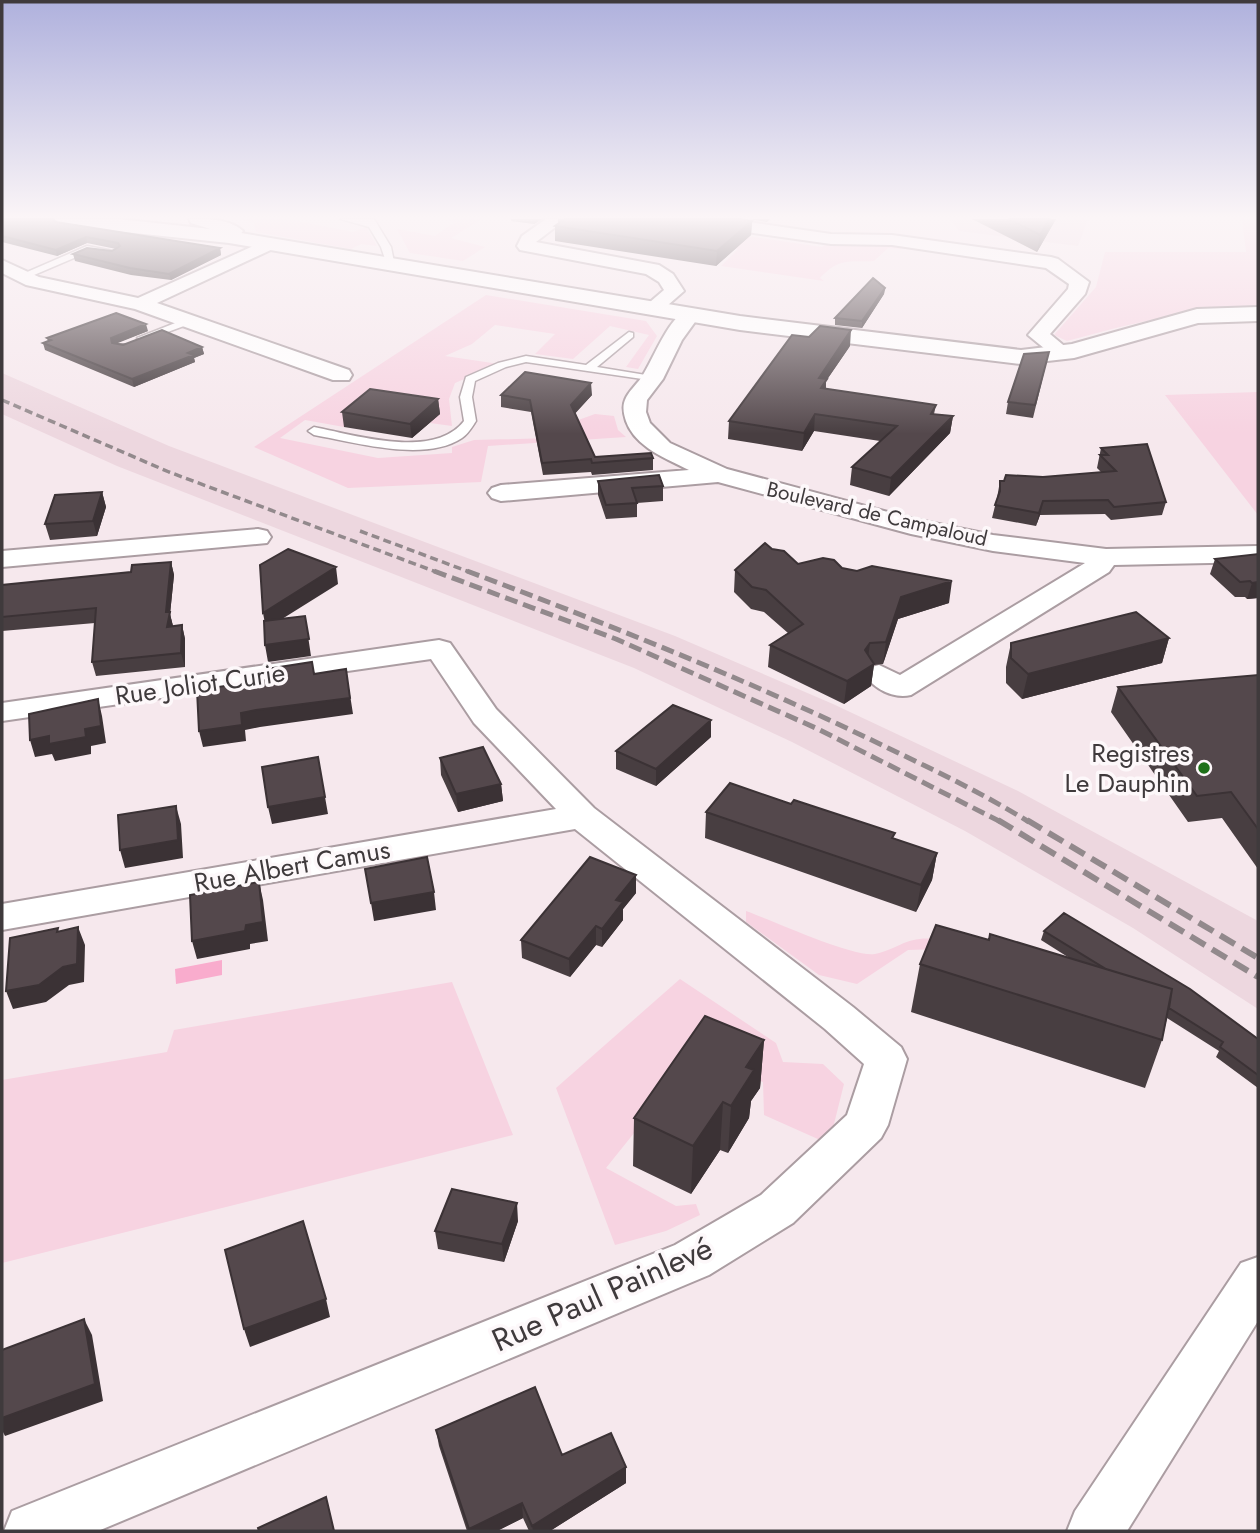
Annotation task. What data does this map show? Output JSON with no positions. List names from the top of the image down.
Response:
{
  "streets": {
    "street": [
      "Boulevard de Campaloud",
      "Rue Joliot Curie",
      "Rue Albert Camus",
      "Rue Paul Painlevé"
    ]
  },
  "crossings": [
    ["Rue Joliot Curie", "Rue Paul Painlevé"],
    ["Rue Albert Camus", "Rue Paul Painlevé"]
  ],
  "places": ["Registres Le Dauphin"]
}
